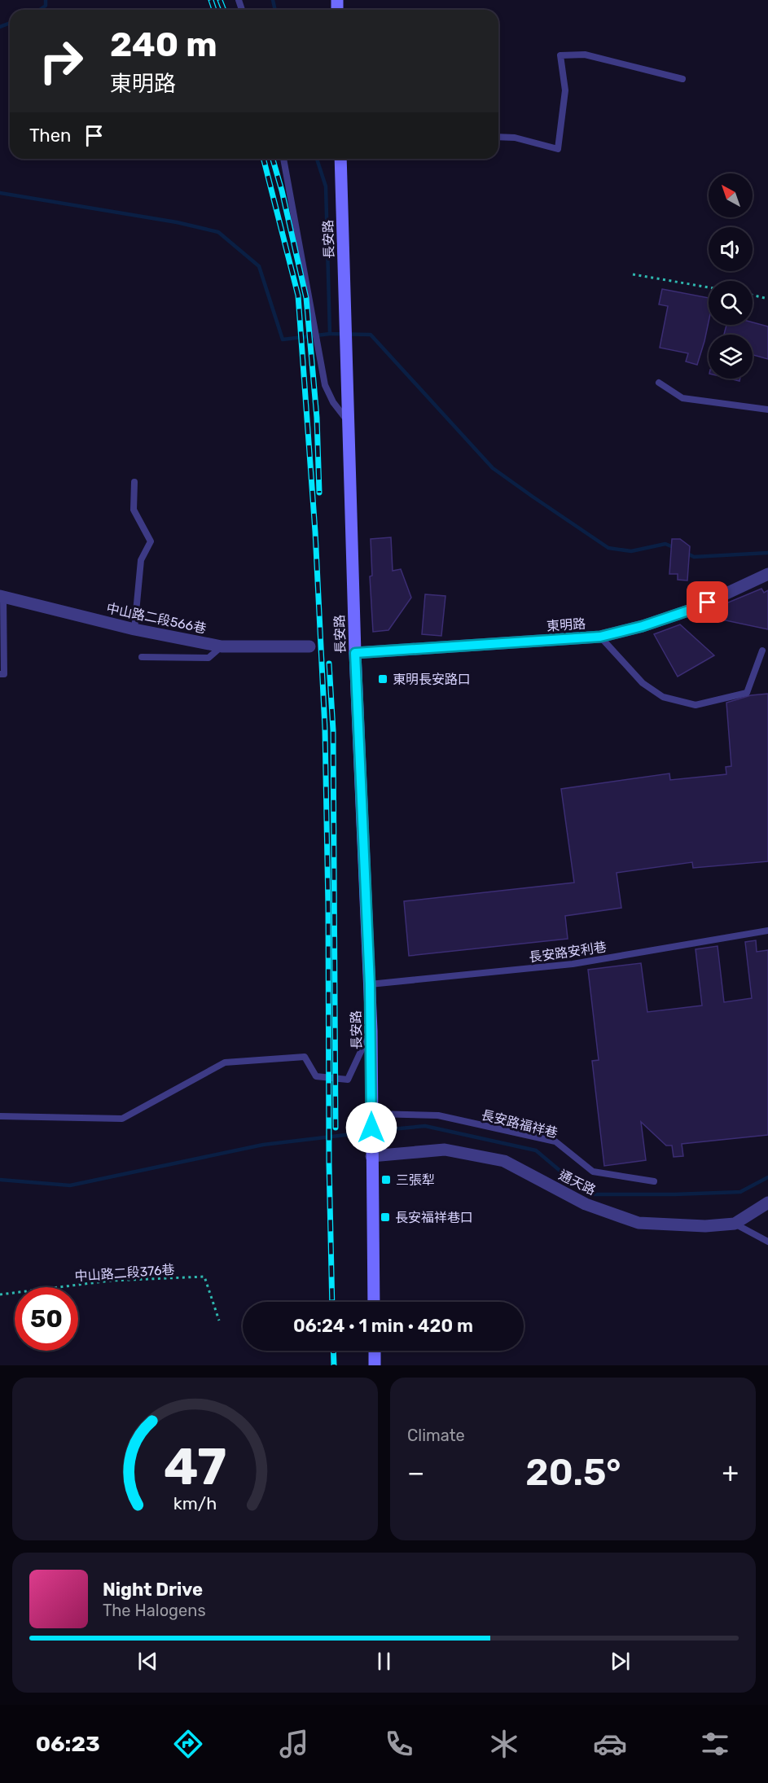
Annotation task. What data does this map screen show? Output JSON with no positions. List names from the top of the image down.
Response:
{
  "streets": {
    "main road": ["長安路"],
    "street": ["中山路二段566巷", "東明路", "通天路"],
    "lane": ["長安路安利巷", "長安路福祥巷"],
    "path": ["中山路二段376巷"]
  },
  "crossings": [
    ["長安路", "東明路"],
    ["長安路", "長安路安利巷"],
    ["長安路", "長安路福祥巷"]
  ],
  "places": {
    "transit": ["東明長安路口", "三張犁", "長安福祥巷口"]
  },
  "north": "top left",
  "page": {
    "turn": ["240 m", "東明路"],
    "then": "Then",
    "limit": "50",
    "trip": "06:24 · 1 min · 420 m",
    "tile": "Climate",
    "heat": ["−", "20.5°", "+"],
    "song": ["Night Drive", "The Halogens"],
    "tabs": "06:23",
    "gauge": ["47", "km/h"]
  }
}
